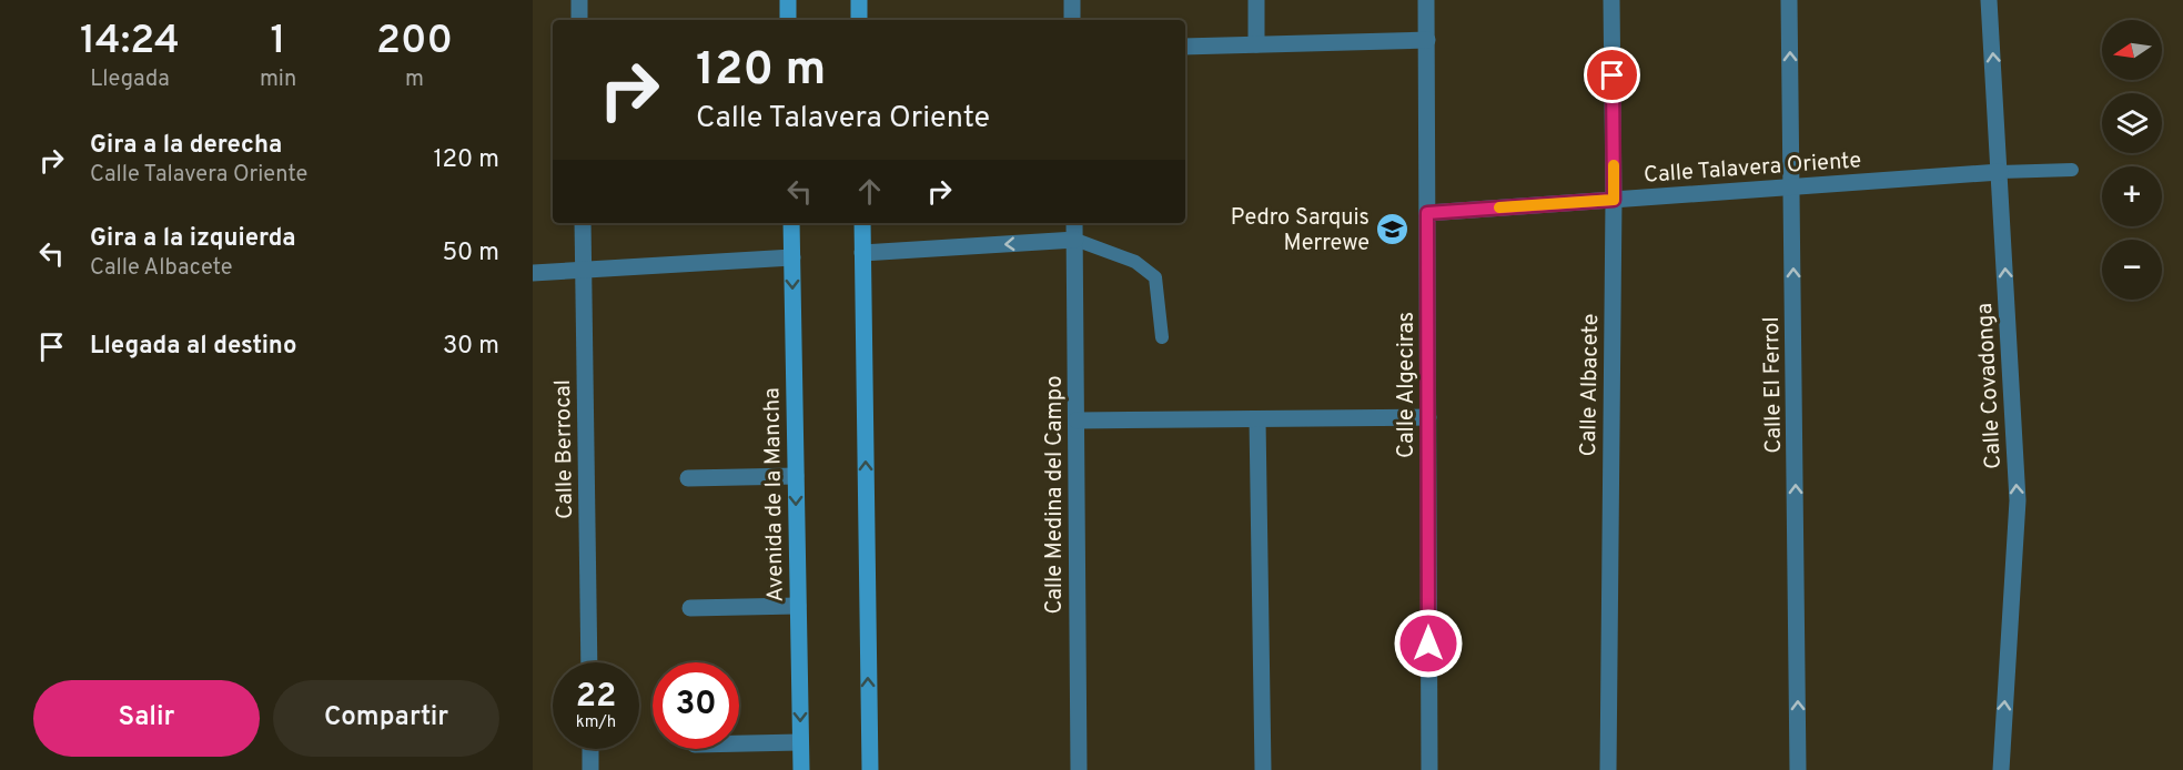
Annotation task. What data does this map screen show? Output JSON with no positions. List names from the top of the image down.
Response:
{
  "streets": {
    "street": [
      "Calle Talavera Oriente",
      "Calle Algeciras",
      "Calle Albacete",
      "Calle El Ferrol",
      "Calle Covadonga",
      "Calle Berrocal",
      "Avenida de la Mancha",
      "Calle Medina del Campo"
    ]
  },
  "crossings": [
    ["Calle Talavera Oriente", "Calle Algeciras"],
    ["Calle Talavera Oriente", "Calle Albacete"],
    ["Calle Talavera Oriente", "Calle El Ferrol"],
    ["Calle Talavera Oriente", "Calle Covadonga"]
  ],
  "one_way": ["Calle El Ferrol", "Calle Covadonga"],
  "places": {
    "school or university": ["Pedro Sarquis Merrewe"]
  },
  "north": "left",
  "page": {
    "eta": [
      "14:24",
      "Llegada",
      "1",
      "min",
      "200",
      "m"
    ],
    "map_buttons": ["+", "−"],
    "turn": ["120 m", "Calle Talavera Oriente"],
    "list": [
      {
        "name": "Gira a la derecha",
        "note": "Calle Talavera Oriente",
        "value": "120 m"
      },
      {
        "name": "Gira a la izquierda",
        "note": "Calle Albacete",
        "value": "50 m"
      },
      {
        "name": "Llegada al destino",
        "value": "30 m"
      }
    ],
    "speed": "22 km/h",
    "limit": "30",
    "buttons": ["Salir", "Compartir"]
  }
}
